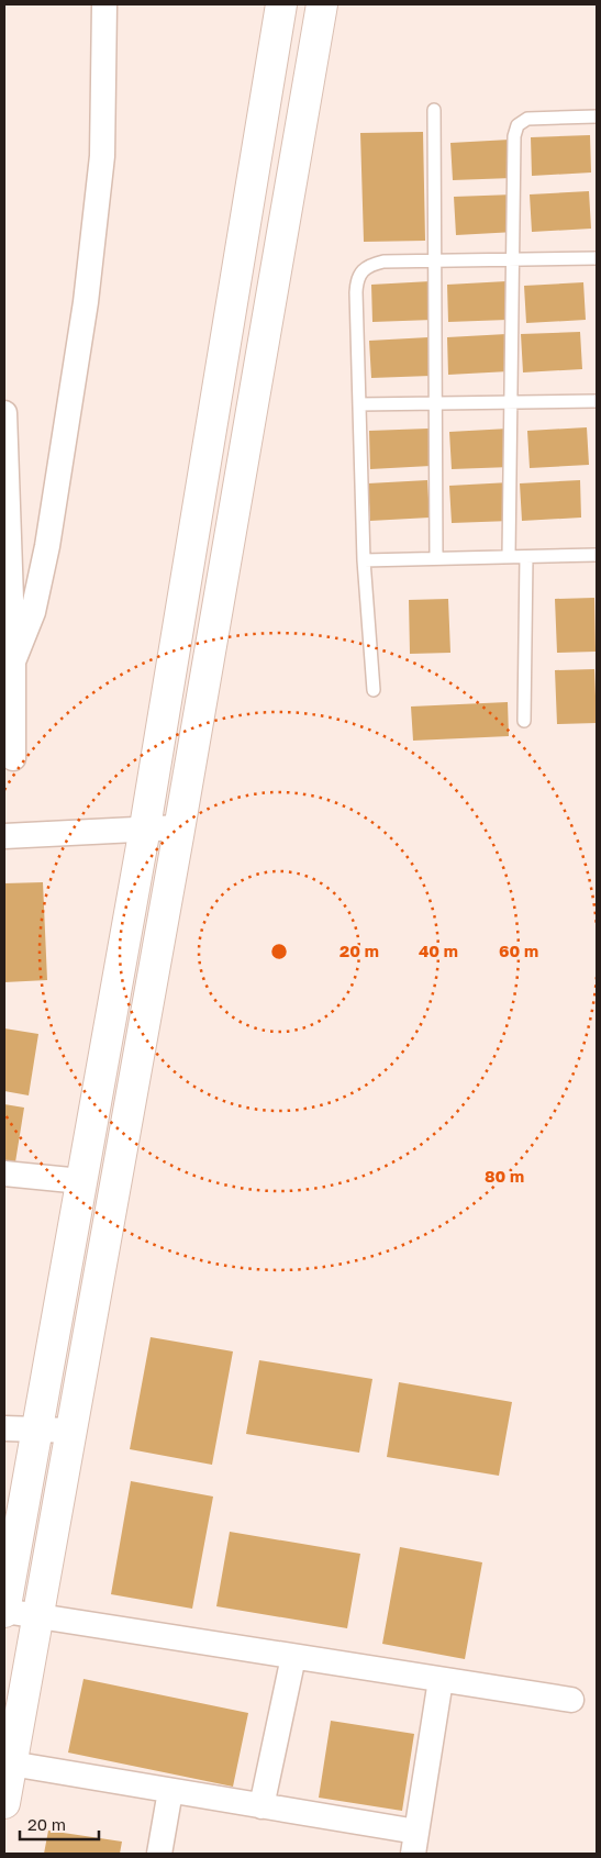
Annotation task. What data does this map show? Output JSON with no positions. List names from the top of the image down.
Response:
{
  "scale_bar": "20 m",
  "rings": [
    "20 m",
    "40 m",
    "60 m",
    "80 m"
  ]
}
